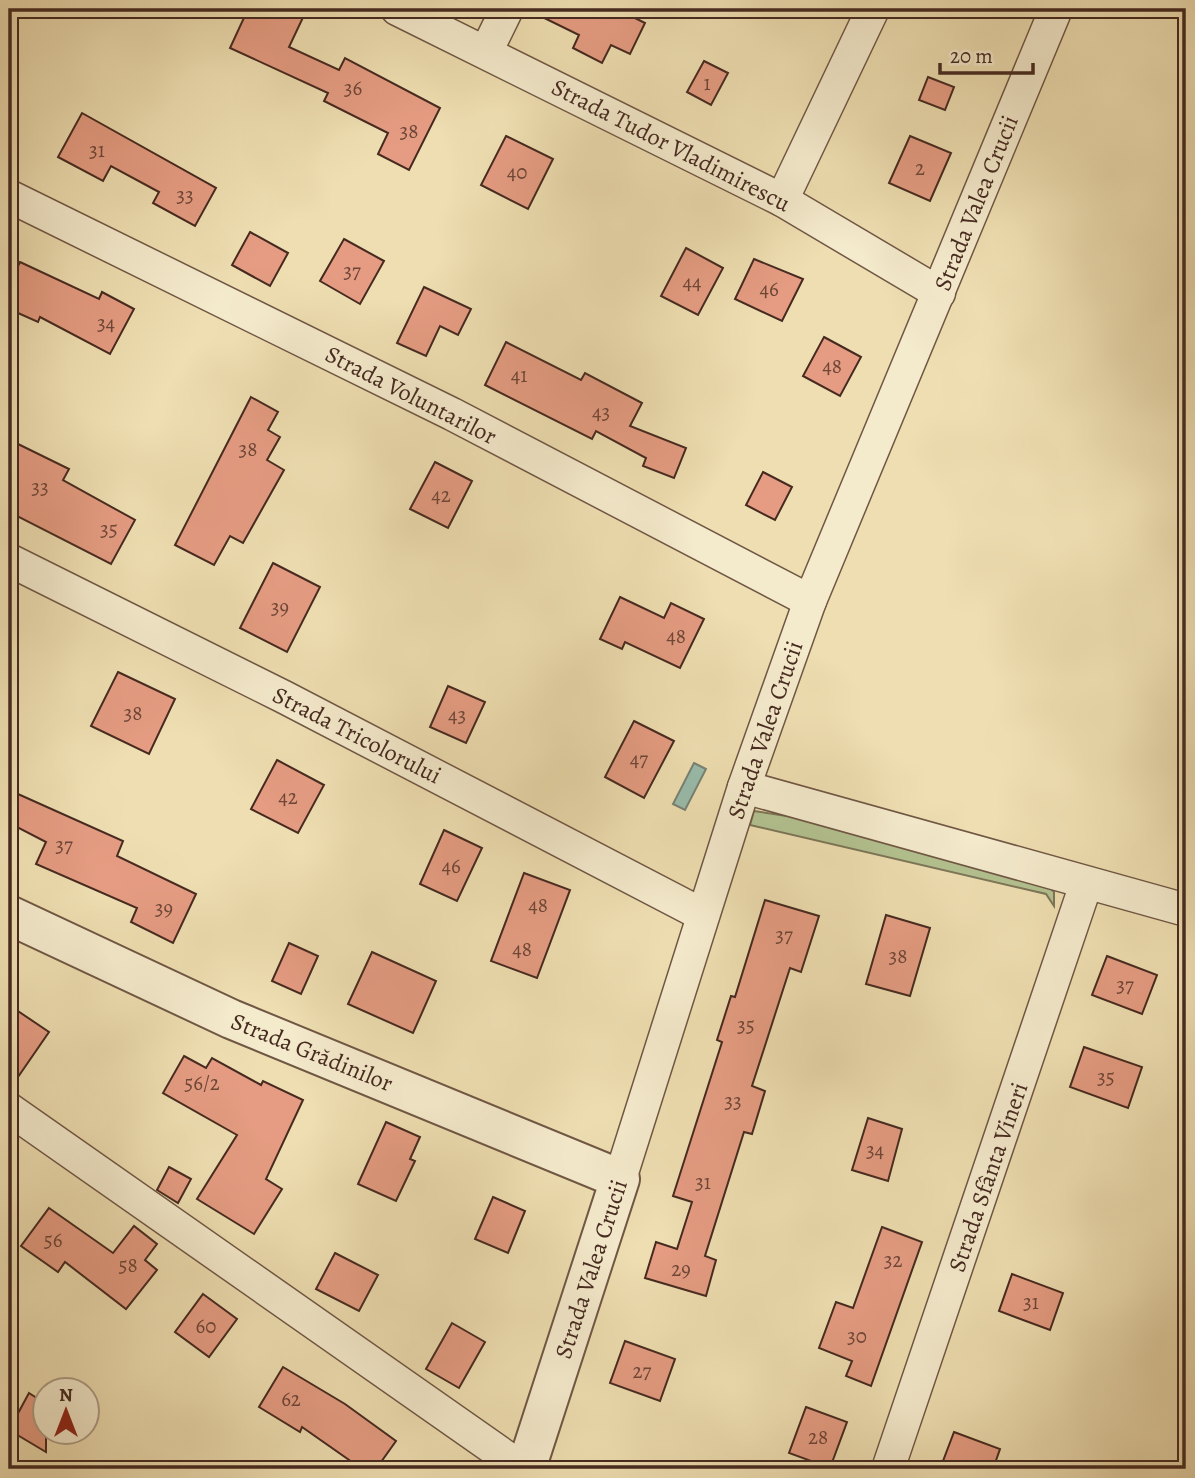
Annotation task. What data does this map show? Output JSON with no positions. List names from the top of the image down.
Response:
{
  "streets": {
    "street": [
      "Strada Tudor Vladimirescu",
      "Strada Valea Crucii",
      "Strada Voluntarilor",
      "Strada Tricolorului",
      "Strada Grădinilor",
      "Strada Sfânta Vineri"
    ]
  },
  "crossings": [
    ["Strada Tudor Vladimirescu", "Strada Valea Crucii"],
    ["Strada Valea Crucii", "Strada Voluntarilor"],
    ["Strada Valea Crucii", "Strada Tricolorului"],
    ["Strada Valea Crucii", "Strada Grădinilor"]
  ],
  "house_numbers": [
    "1",
    "36",
    "38",
    "31",
    "2",
    "40",
    "33",
    "37",
    "44",
    "46",
    "34",
    "48",
    "41",
    "43",
    "38",
    "33",
    "42",
    "35",
    "39",
    "48",
    "38",
    "43",
    "47",
    "42",
    "37",
    "46",
    "48",
    "39",
    "37",
    "48",
    "38",
    "37",
    "35",
    "35",
    "56/2",
    "33",
    "34",
    "31",
    "56",
    "32",
    "58",
    "29",
    "31",
    "60",
    "30",
    "27",
    "62",
    "28"
  ],
  "scale_bar": "20 m",
  "north": "top"
}
